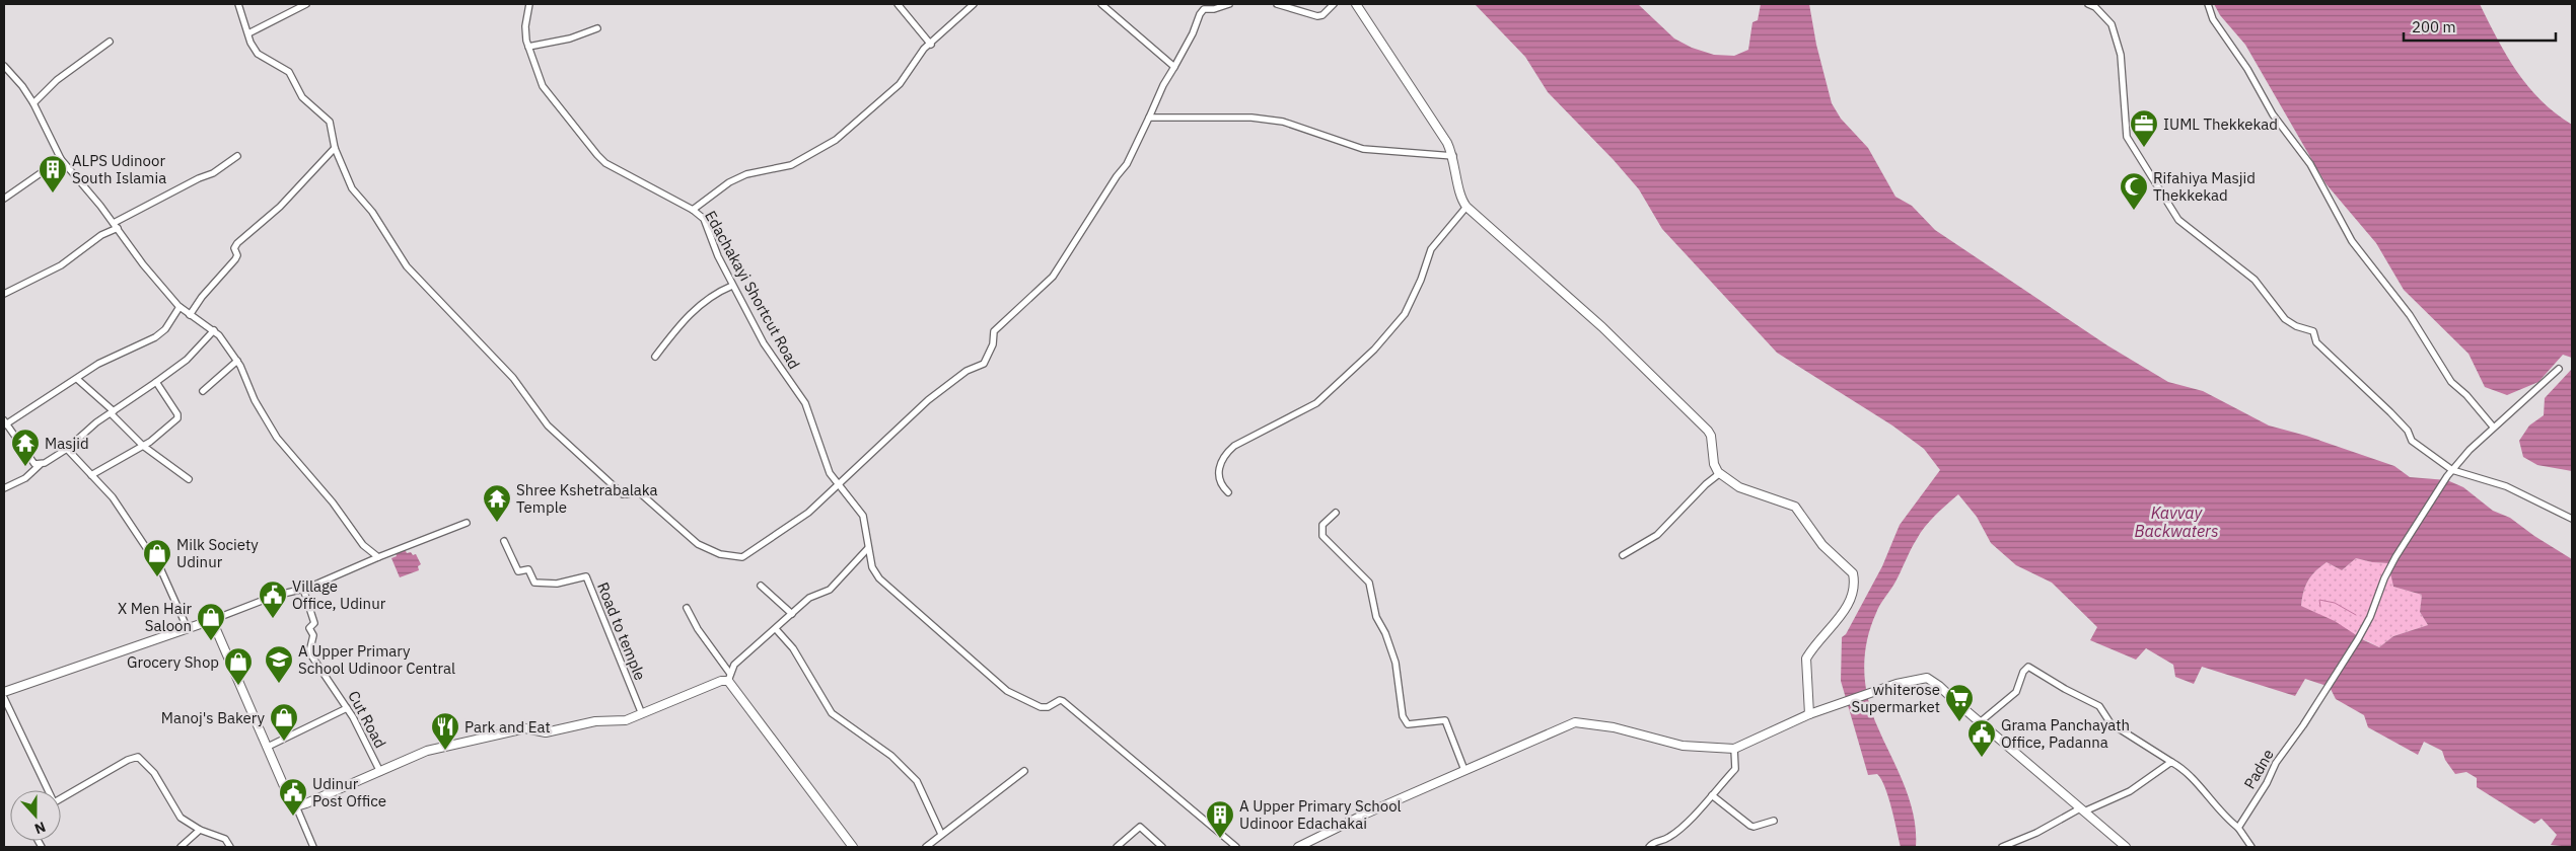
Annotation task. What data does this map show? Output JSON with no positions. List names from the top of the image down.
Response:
{
  "streets": {
    "street": [
      "Edachakayi Shortcut Road",
      "Road to temple",
      "Cut Road",
      "Padne"
    ]
  },
  "water": ["Kavvay Backwaters"],
  "places": {
    "office": ["IUML Thekkekad"],
    "building": ["ALPS Udinoor South Islamia", "A Upper Primary School Udinoor Edachakai"],
    "mosque": ["Rifahiya Masjid Thekkekad"],
    "temple": ["Masjid", "Shree Kshetrabalaka Temple"],
    "shop": [
      "Milk Society Udinur",
      "X Men Hair Saloon",
      "Grocery Shop",
      "Manoj's Bakery"
    ],
    "public building": ["Village Office, Udinur", "Grama Panchayath Office, Padanna", "Udinur Post Office"],
    "school or university": ["A Upper Primary School Udinoor Central"],
    "supermarket": ["whiterose Supermarket"],
    "restaurant": ["Park and Eat"]
  },
  "scale_bar": "200 m",
  "north": "bottom"
}
